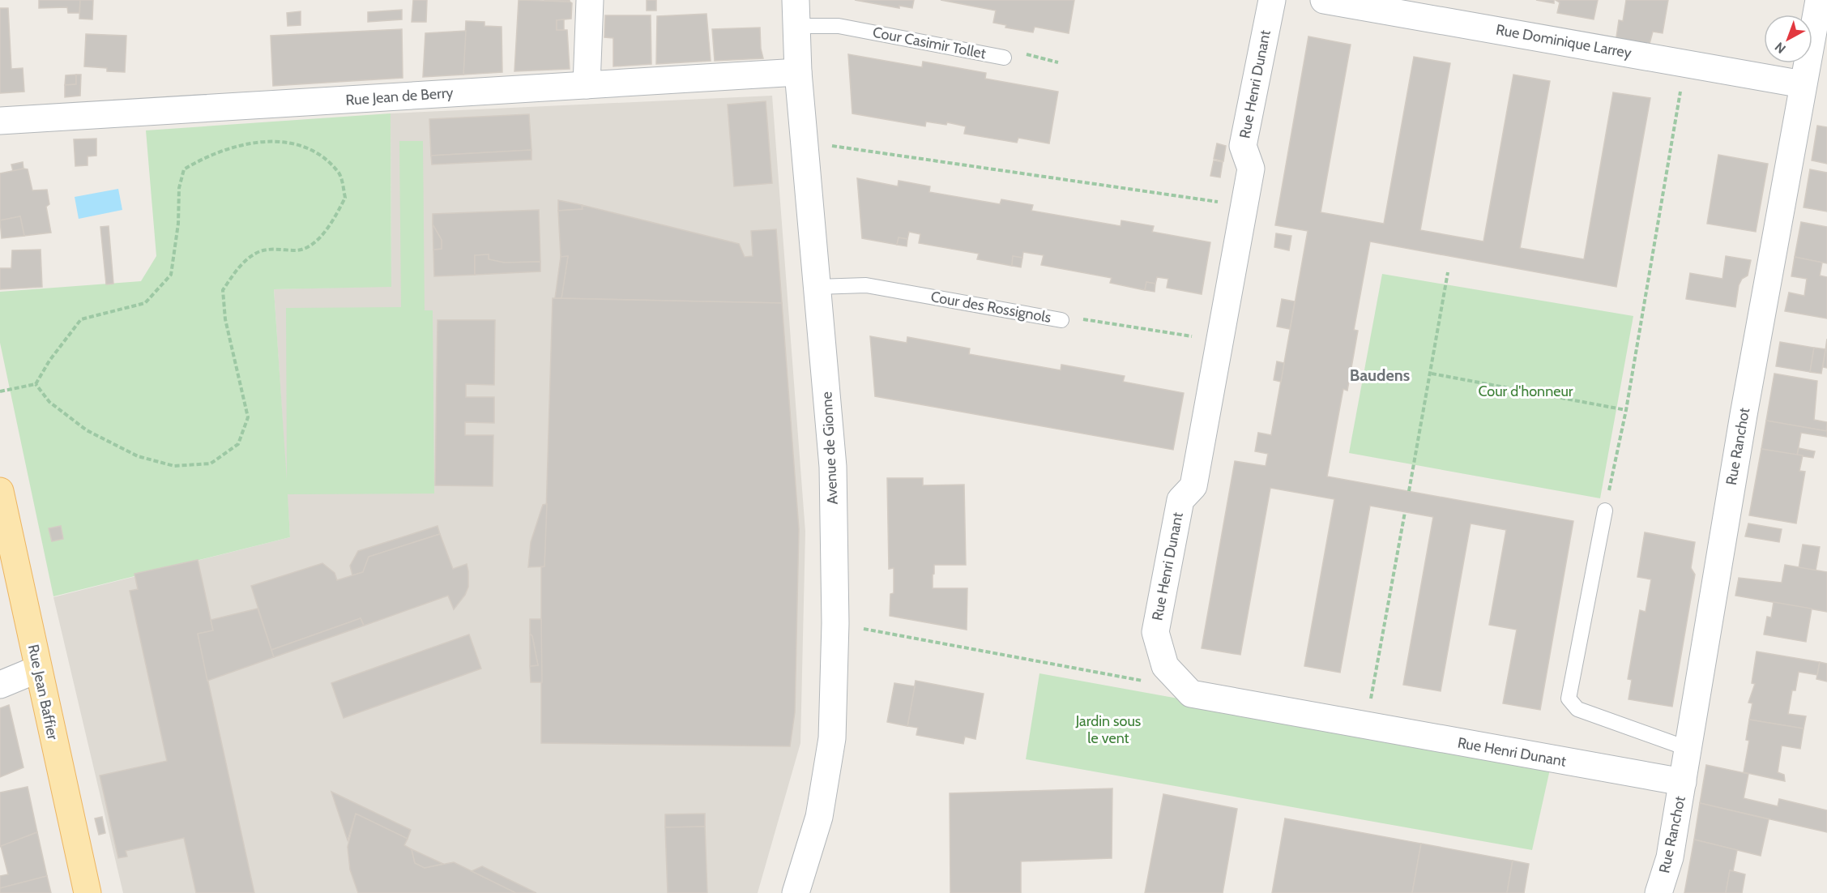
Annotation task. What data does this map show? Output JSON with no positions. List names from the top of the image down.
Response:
{
  "streets": {
    "main road": ["Rue Jean Baffier"],
    "street": [
      "Rue Dominique Larrey",
      "Rue Henri Dunant",
      "Rue Jean de Berry",
      "Rue Ranchot",
      "Avenue de Gionne"
    ],
    "lane": ["Cour Casimir Tollet", "Cour des Rossignols"]
  },
  "crossings": [
    ["Rue Dominique Larrey", "Rue Ranchot"],
    ["Cour Casimir Tollet", "Avenue de Gionne"],
    ["Rue Henri Dunant", "Cour des Rossignols"],
    ["Rue Henri Dunant", "Rue Ranchot"],
    ["Rue Jean de Berry", "Avenue de Gionne"],
    ["Cour des Rossignols", "Avenue de Gionne"]
  ],
  "districts": ["Baudens"],
  "parks": ["Cour d'honneur", "Jardin sous le vent"],
  "north": "bottom left"
}
